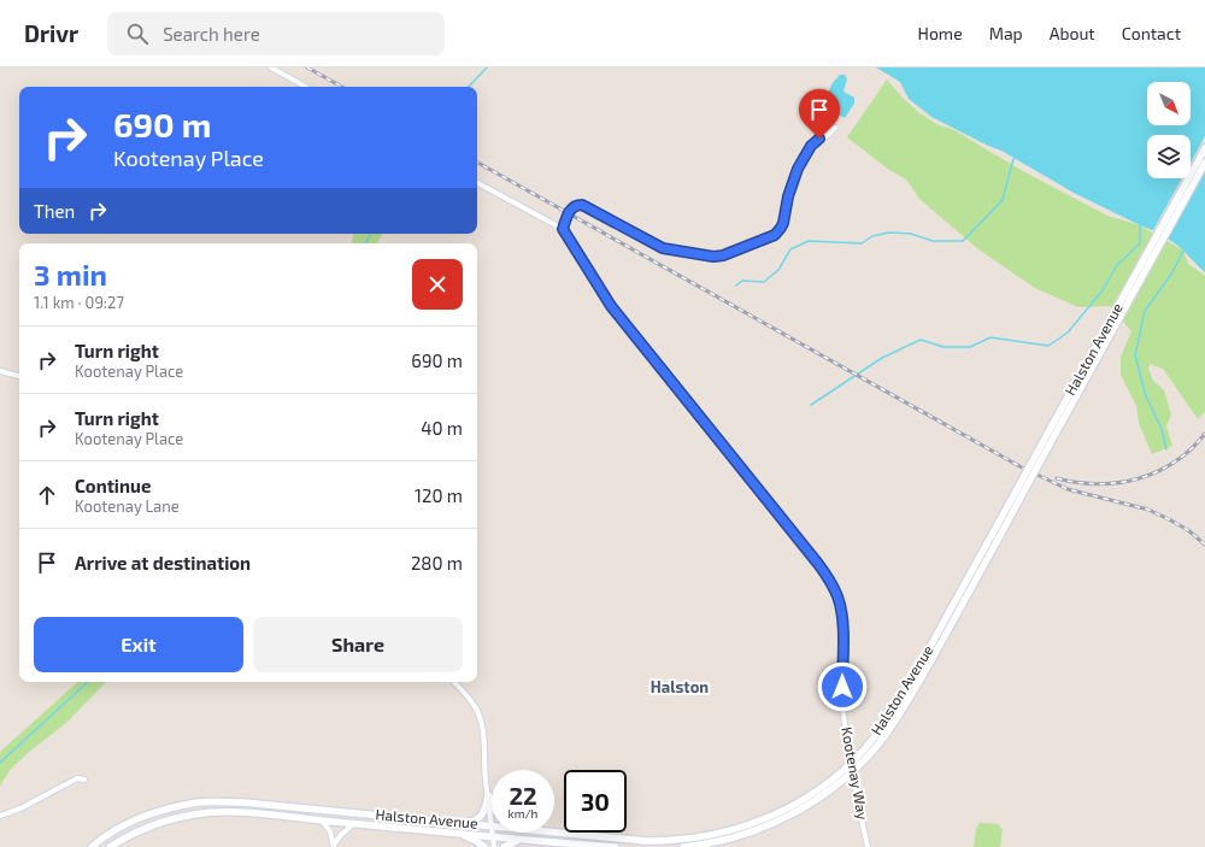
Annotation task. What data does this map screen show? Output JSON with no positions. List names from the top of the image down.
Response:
{
  "streets": {
    "main road": ["Halston Avenue"],
    "street": ["Kootenay Way"]
  },
  "districts": ["Halston"],
  "north": "bottom right",
  "page": {
    "header": "Drivr",
    "search": "Search here",
    "nav": [
      "Home",
      "Map",
      "About",
      "Contact"
    ],
    "turn": ["690 m", "Kootenay Place"],
    "then": "Then",
    "heading": ["3 min", "1.1 km · 09:27"],
    "list": [
      {
        "name": "Turn right",
        "note": "Kootenay Place",
        "value": "690 m"
      },
      {
        "name": "Turn right",
        "note": "Kootenay Place",
        "value": "40 m"
      },
      {
        "name": "Continue",
        "note": "Kootenay Lane",
        "value": "120 m"
      },
      {
        "name": "Arrive at destination",
        "value": "280 m"
      }
    ],
    "buttons": ["Exit", "Share"],
    "speed": "22 km/h",
    "limit": "30"
  }
}
